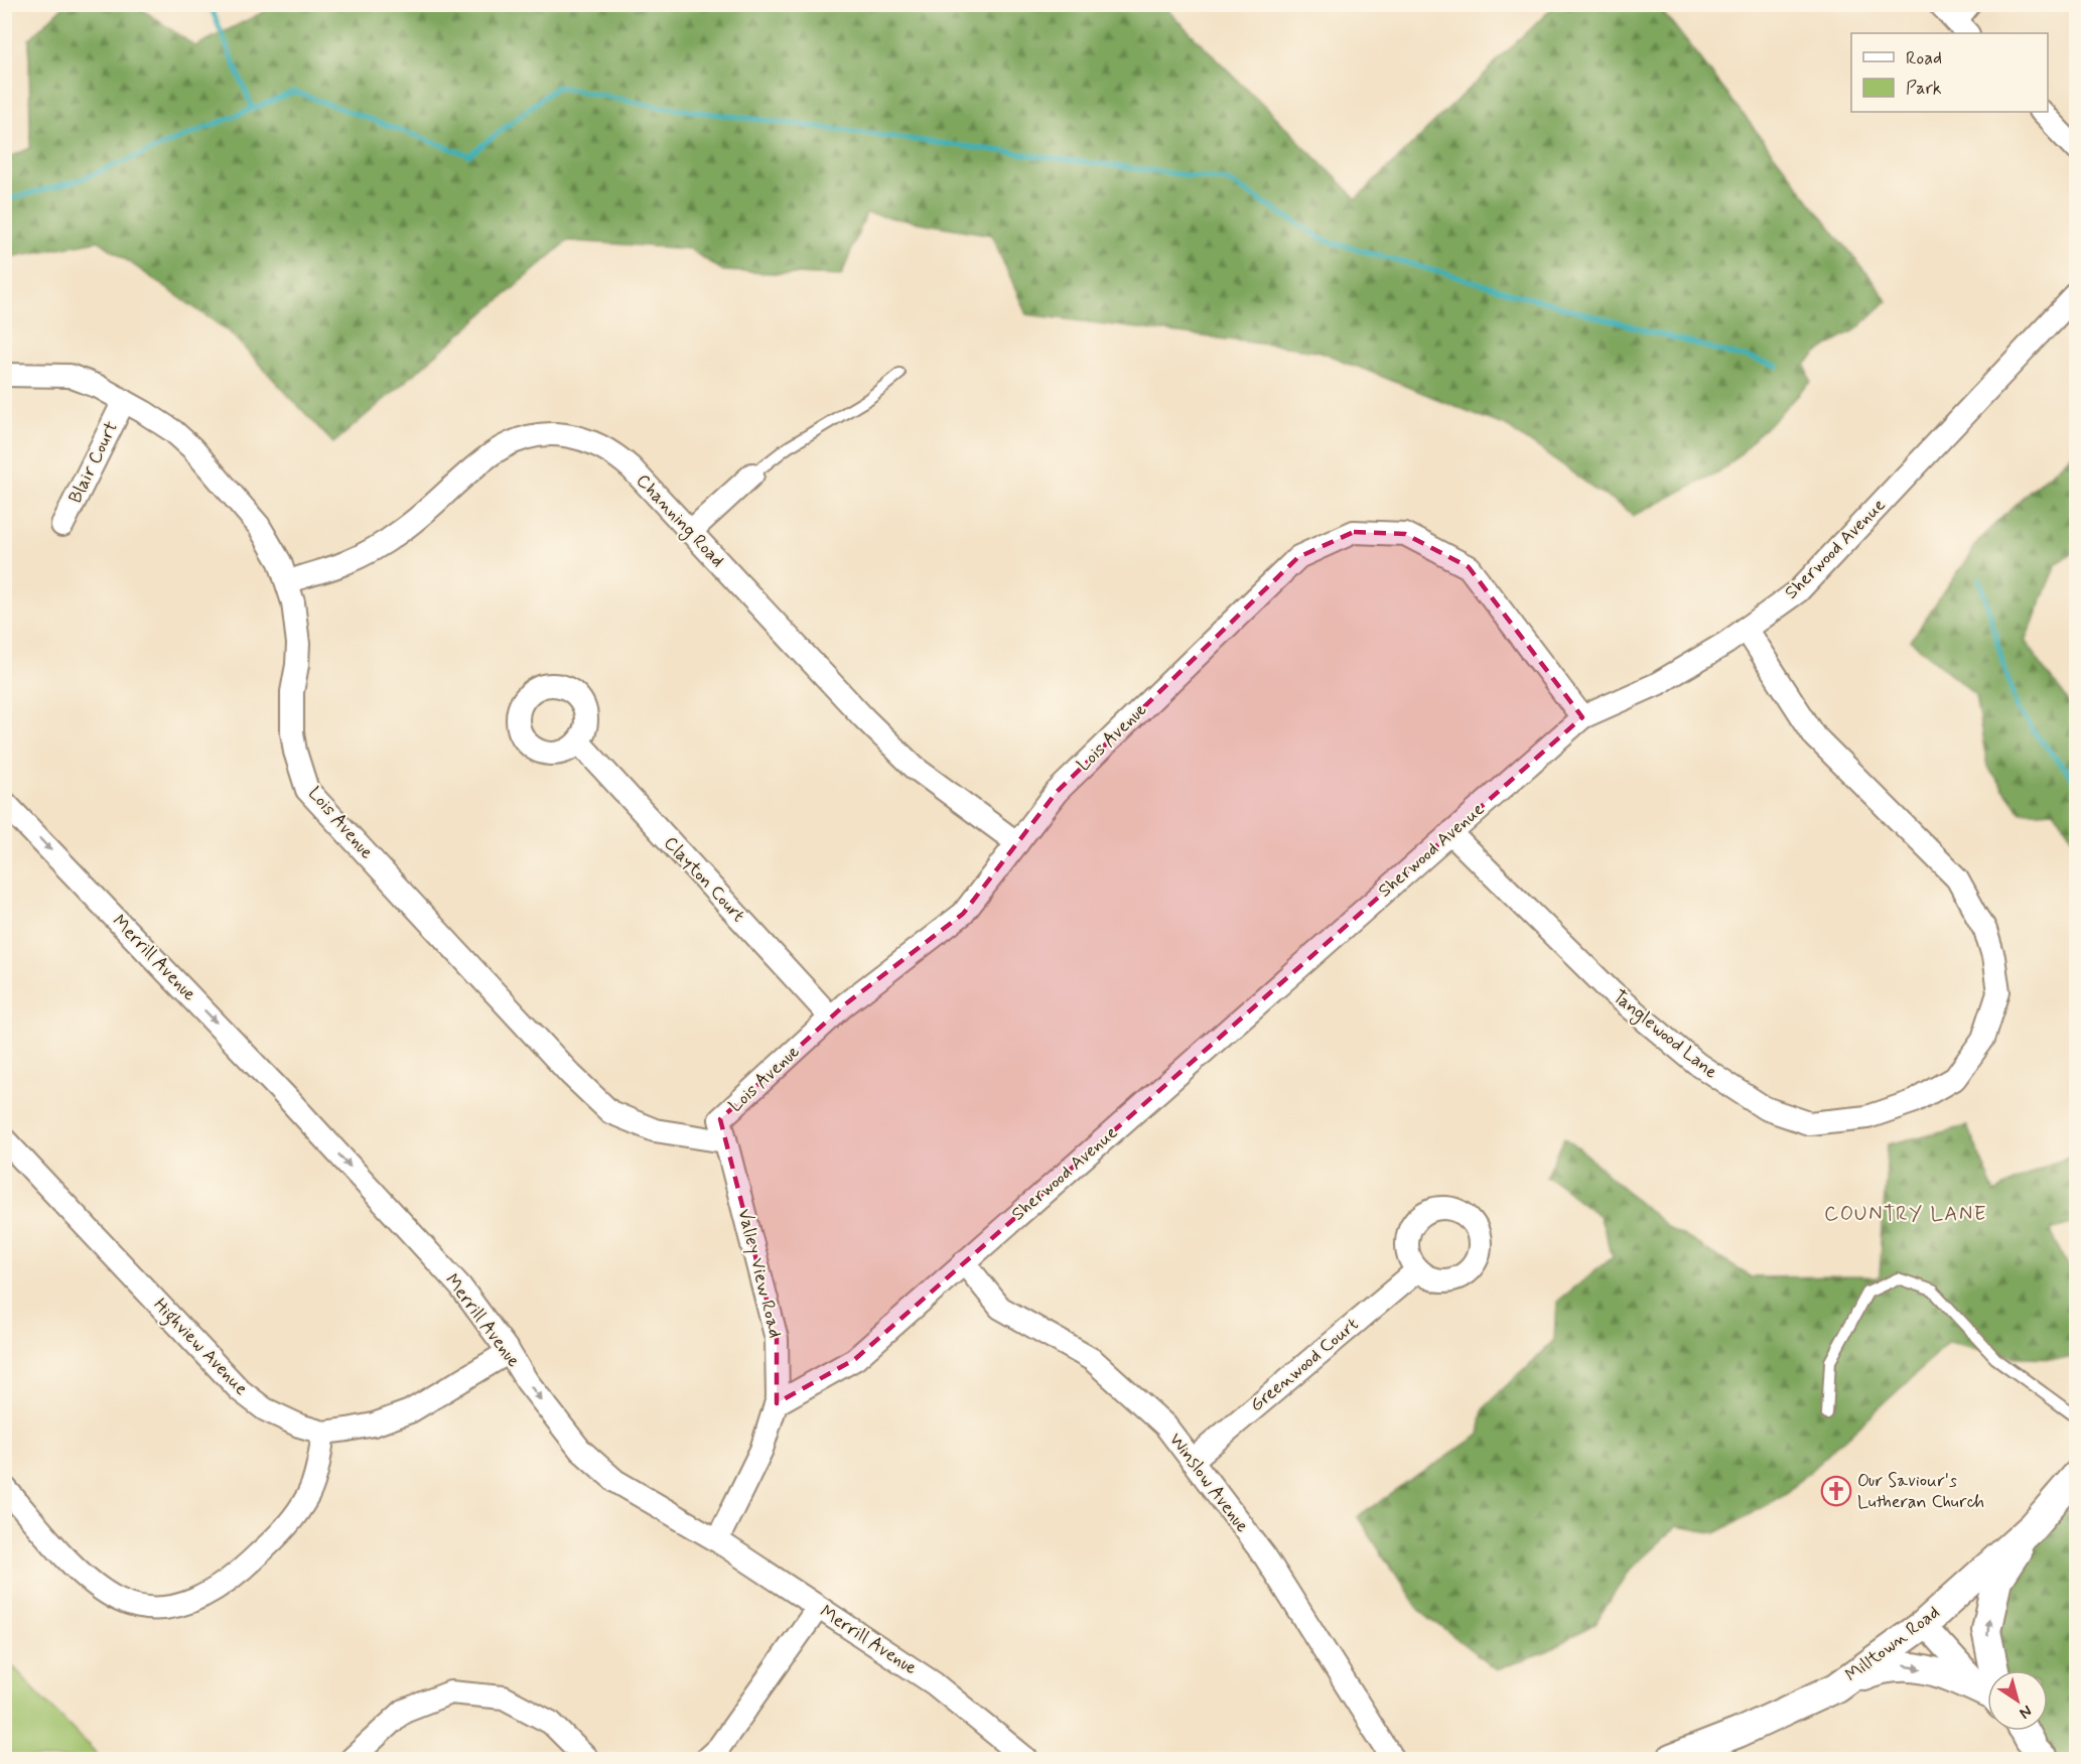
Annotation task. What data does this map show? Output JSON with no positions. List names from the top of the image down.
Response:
{
  "streets": {
    "street": [
      "Blair Court",
      "Channing Road",
      "Sherwood Avenue",
      "Lois Avenue",
      "Clayton Court",
      "Merrill Avenue",
      "Tanglewood Lane",
      "Valley View Road",
      "Highview Avenue",
      "Greenwood Court",
      "Winslow Avenue",
      "Milltown Road"
    ]
  },
  "crossings": [
    ["Blair Court", "Lois Avenue"],
    ["Channing Road", "Lois Avenue"],
    ["Sherwood Avenue", "Lois Avenue"],
    ["Sherwood Avenue", "Tanglewood Lane"],
    ["Sherwood Avenue", "Valley View Road"],
    ["Sherwood Avenue", "Winslow Avenue"],
    ["Lois Avenue", "Clayton Court"],
    ["Lois Avenue", "Valley View Road"],
    ["Merrill Avenue", "Valley View Road"],
    ["Merrill Avenue", "Highview Avenue"],
    ["Greenwood Court", "Winslow Avenue"]
  ],
  "one_way": ["Merrill Avenue"],
  "districts": ["COUNTRY LANE"],
  "places": {
    "church": ["Our Saviour's Lutheran Church"]
  },
  "legend": ["Road", "Park"],
  "north": "bottom right"
}
